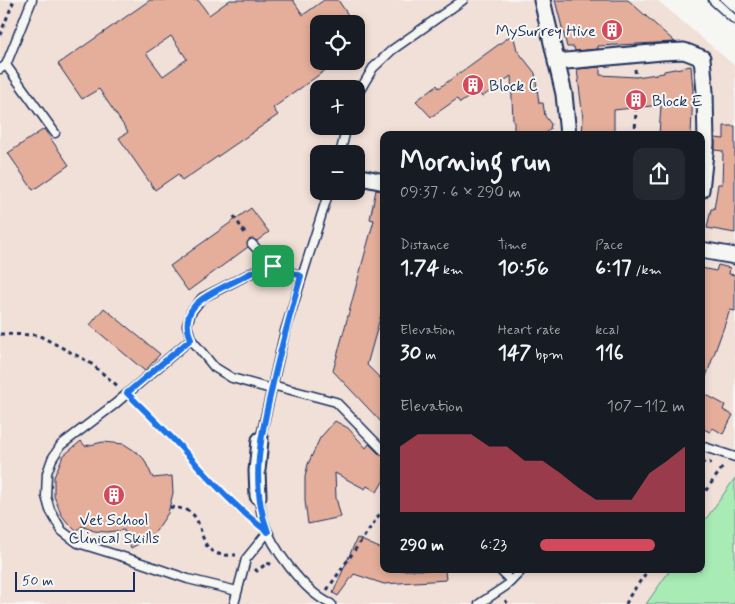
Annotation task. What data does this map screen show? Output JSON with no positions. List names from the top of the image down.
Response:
{
  "places": {
    "building": [
      "MySurrey Hive",
      "Block C",
      "Block E",
      "Vet School Clinical Skills"
    ]
  },
  "scale_bar": "50 m",
  "page": {
    "map_buttons": ["+", "−"],
    "heading": ["Morning run", "09:37 · 6 × 290 m"],
    "stats": [
      ["Distance", "1.74 km"],
      ["Time", "10:56"],
      ["Pace", "6:17 /km"],
      ["Elevation", "30 m"],
      ["Heart rate", "147 bpm"],
      ["kcal", "116"]
    ],
    "chart": ["Elevation", "107–112 m"],
    "list": [
      {
        "name": "290 m",
        "note": "6:23"
      }
    ],
    "scale": "50 m"
  }
}
